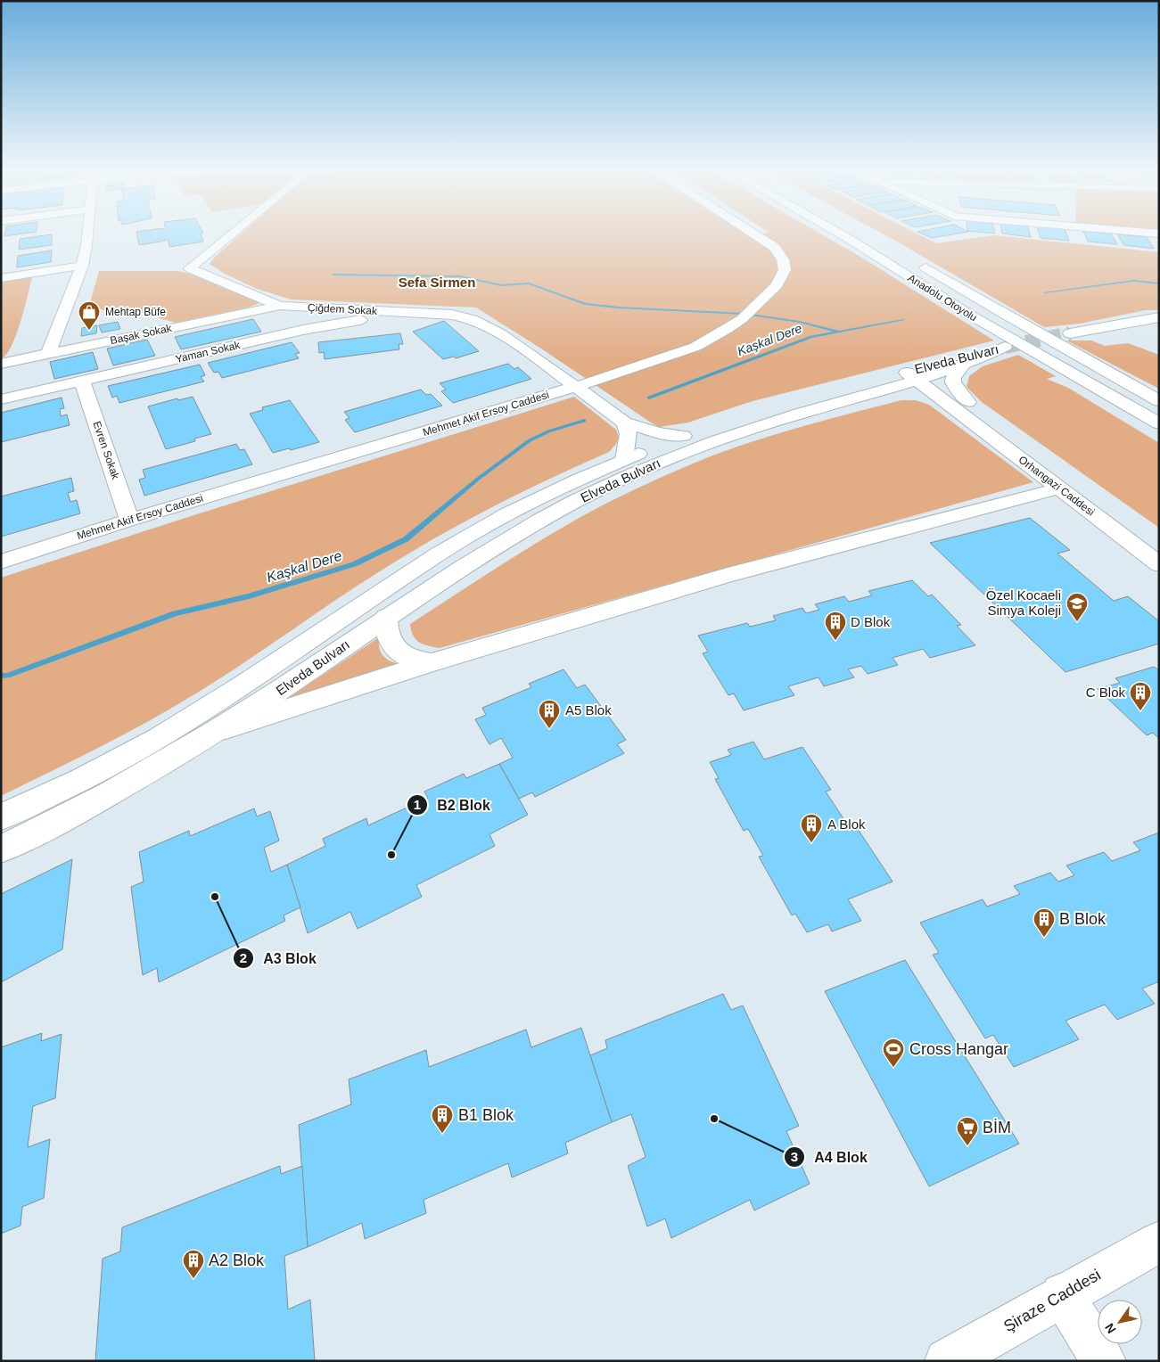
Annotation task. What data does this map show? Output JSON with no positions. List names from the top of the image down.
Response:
{
  "streets": {
    "main road": [
      "Anadolu Otoyolu",
      "Çiğdem Sokak",
      "Başak Sokak",
      "Yaman Sokak",
      "Elveda Bulvarı",
      "Mehmet Akif Ersoy Caddesi",
      "Evren Sokak",
      "Orhangazi Caddesi",
      "Şiraze Caddesi"
    ]
  },
  "crossings": [
    ["Çiğdem Sokak", "Başak Sokak"],
    ["Çiğdem Sokak", "Yaman Sokak"],
    ["Çiğdem Sokak", "Elveda Bulvarı"],
    ["Çiğdem Sokak", "Mehmet Akif Ersoy Caddesi"],
    ["Yaman Sokak", "Evren Sokak"],
    ["Elveda Bulvarı", "Orhangazi Caddesi"],
    ["Mehmet Akif Ersoy Caddesi", "Evren Sokak"]
  ],
  "districts": ["Sefa Sirmen"],
  "water": ["Kaşkal Dere"],
  "places": {
    "shop": ["Mehtap Büfe"],
    "school or university": ["Özel Kocaeli Simya Koleji"],
    "building": [
      "D Blok",
      "C Blok",
      "A5 Blok",
      "A Blok",
      "B Blok",
      "B1 Blok",
      "A2 Blok"
    ],
    "other": ["B2 Blok", "A3 Blok", "A4 Blok"],
    "sports": ["Cross Hangar"],
    "supermarket": ["BİM"]
  },
  "north": "bottom left"
}
